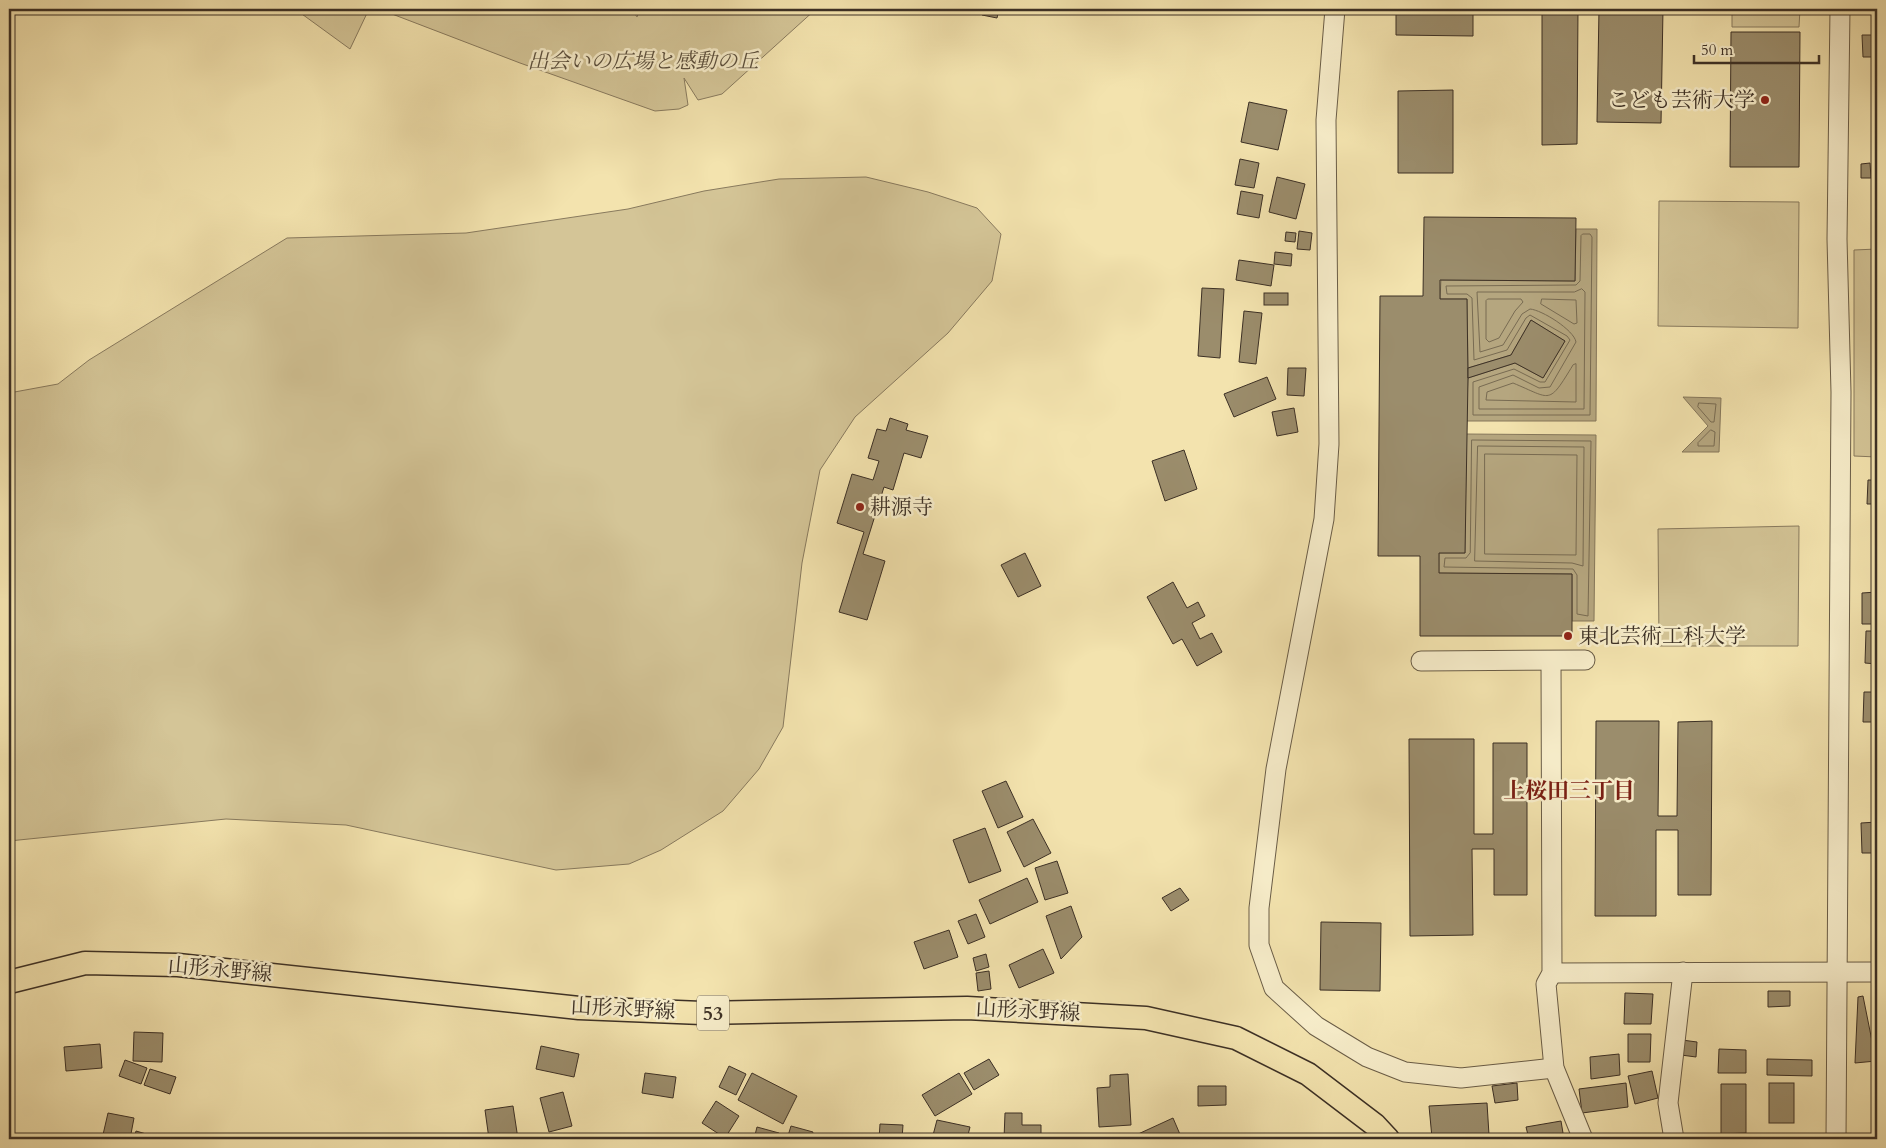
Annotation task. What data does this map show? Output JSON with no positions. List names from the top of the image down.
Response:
{
  "streets": {
    "main road": ["山形永野線", "53"]
  },
  "districts": ["上桜田三丁目"],
  "parks": ["出会いの広場と感動の丘"],
  "places": ["こども芸術大学", "耕源寺", "東北芸術工科大学"],
  "scale_bar": "50 m"
}
